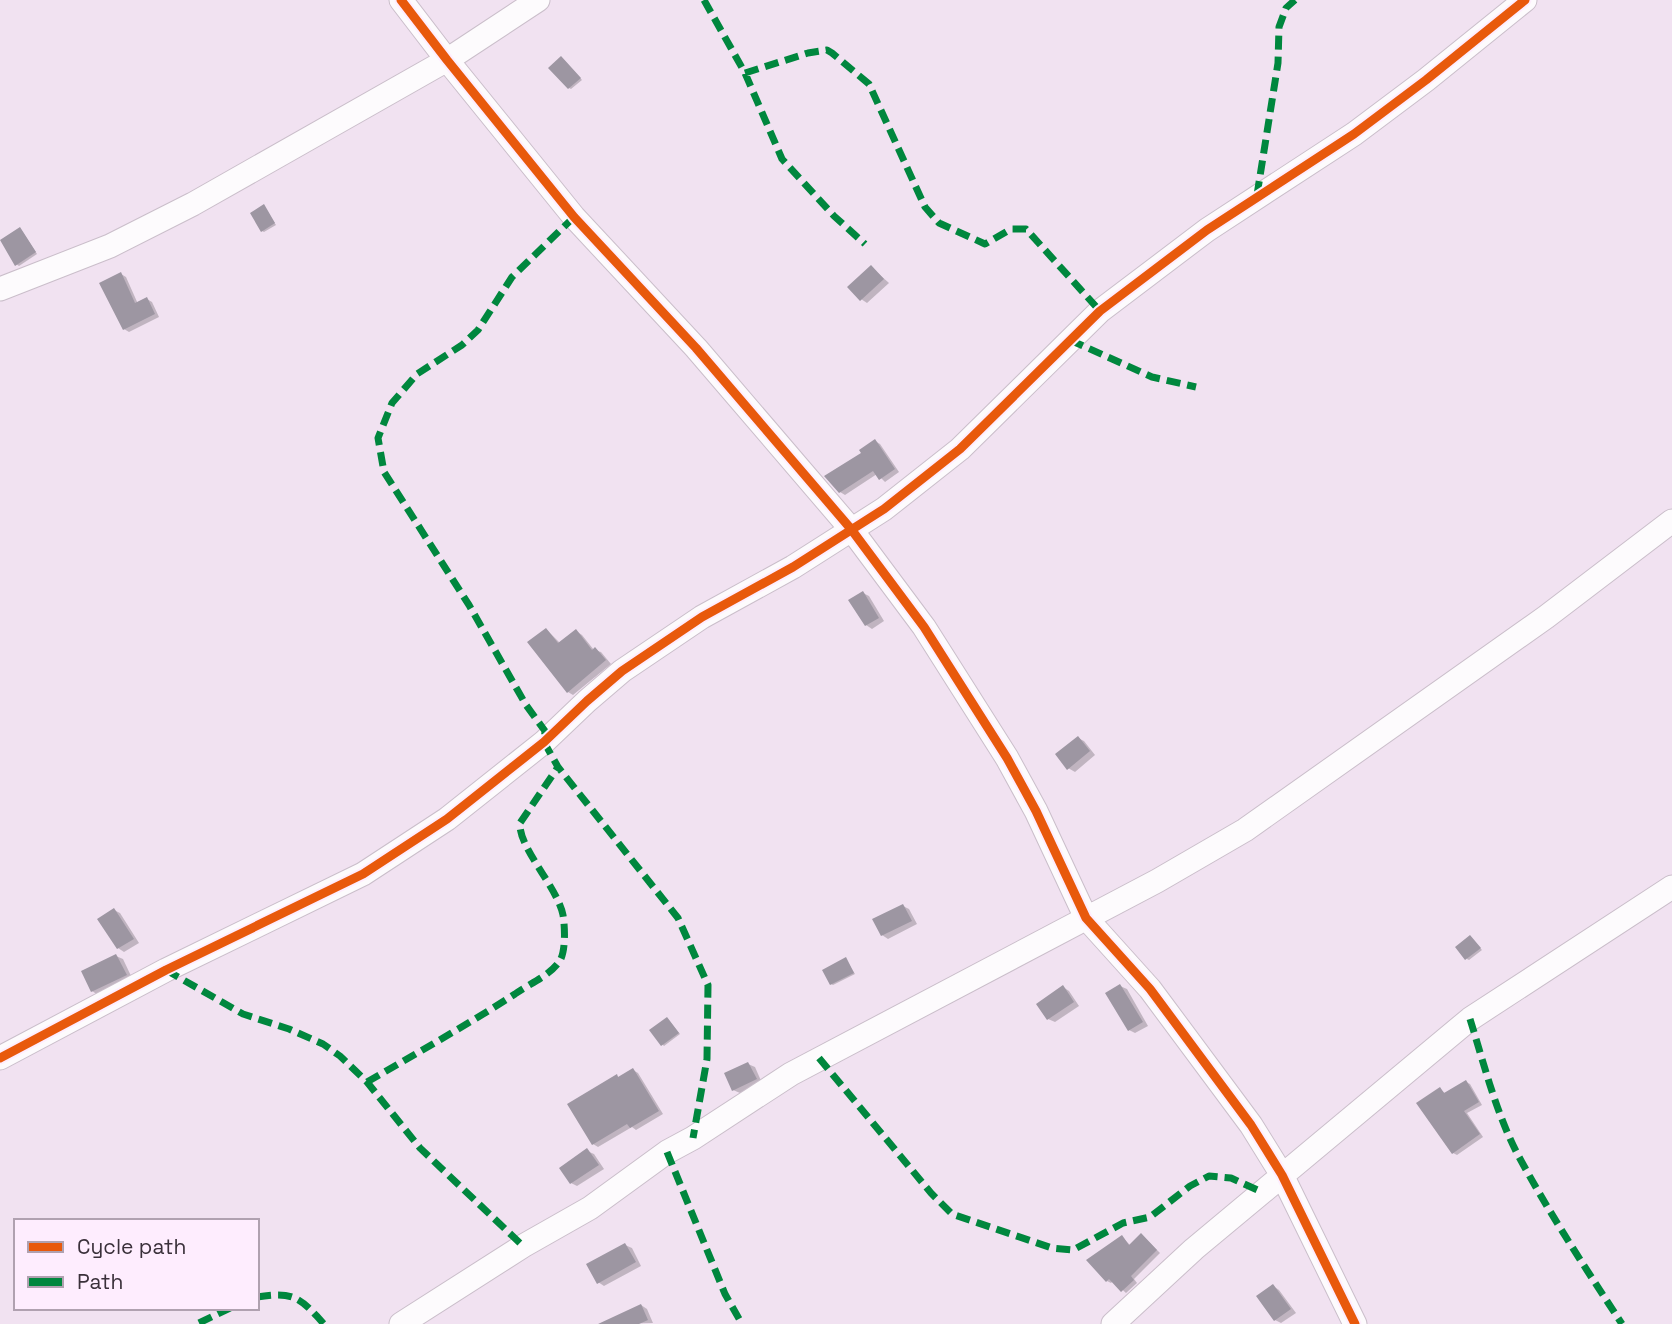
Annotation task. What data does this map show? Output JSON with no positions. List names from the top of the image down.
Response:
{
  "legend": ["Cycle path", "Path"]
}
